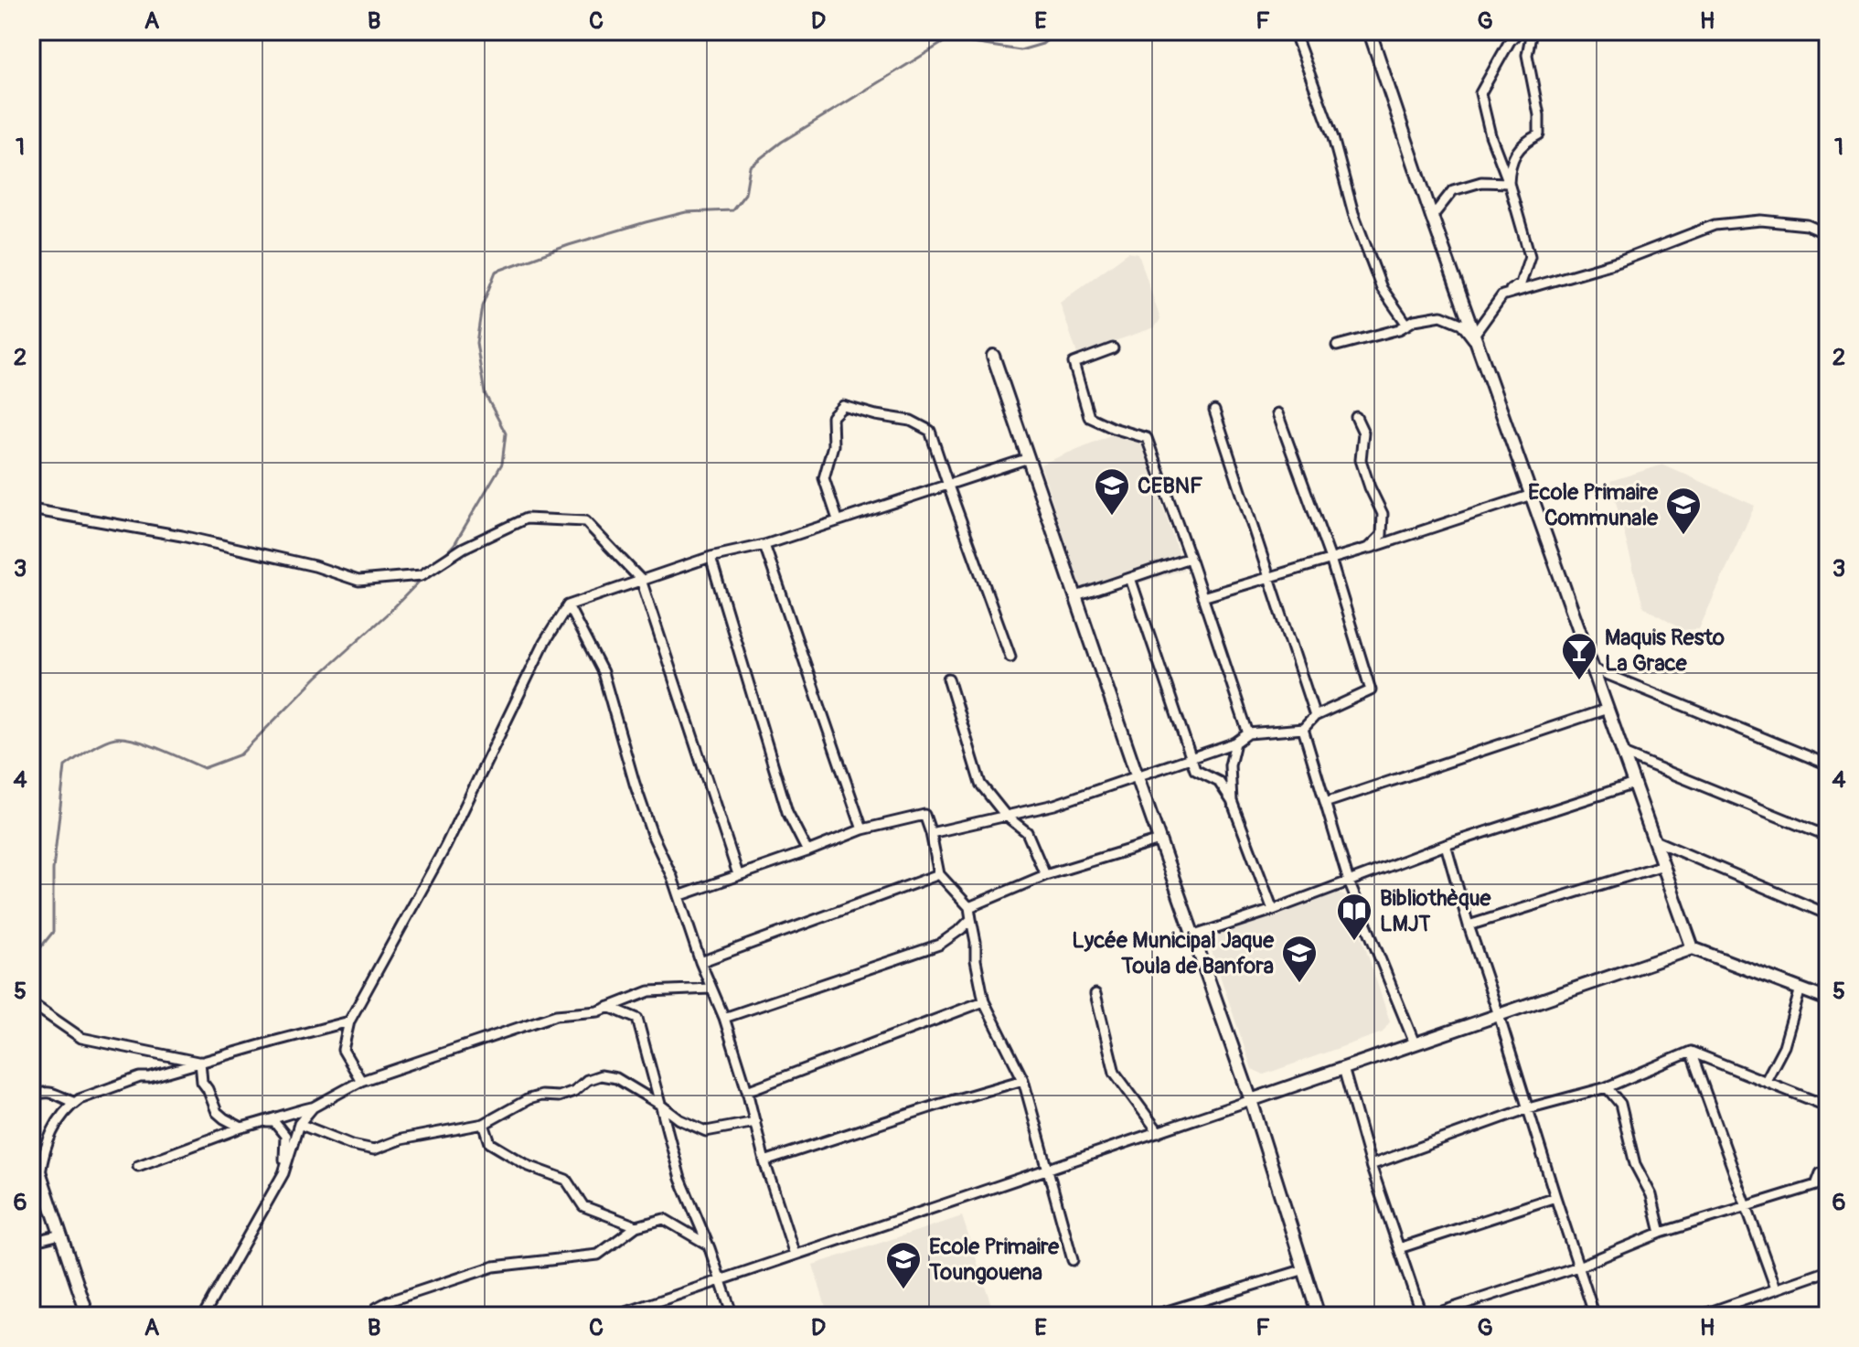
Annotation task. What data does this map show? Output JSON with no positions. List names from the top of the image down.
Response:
{
  "places": {
    "school or university": [
      "CEBNF",
      "Ecole Primaire Communale",
      "Lycée Municipal Jaque Toula de Banfora",
      "Ecole Primaire Toungouena"
    ],
    "bar": ["Maquis Resto La Grace"],
    "library": ["Bibliothèque LMJT"]
  },
  "grid": {
    "columns": [
      "A",
      "B",
      "C",
      "D",
      "E",
      "F",
      "G",
      "H"
    ],
    "rows": [
      "1",
      "2",
      "3",
      "4",
      "5",
      "6"
    ]
  }
}
